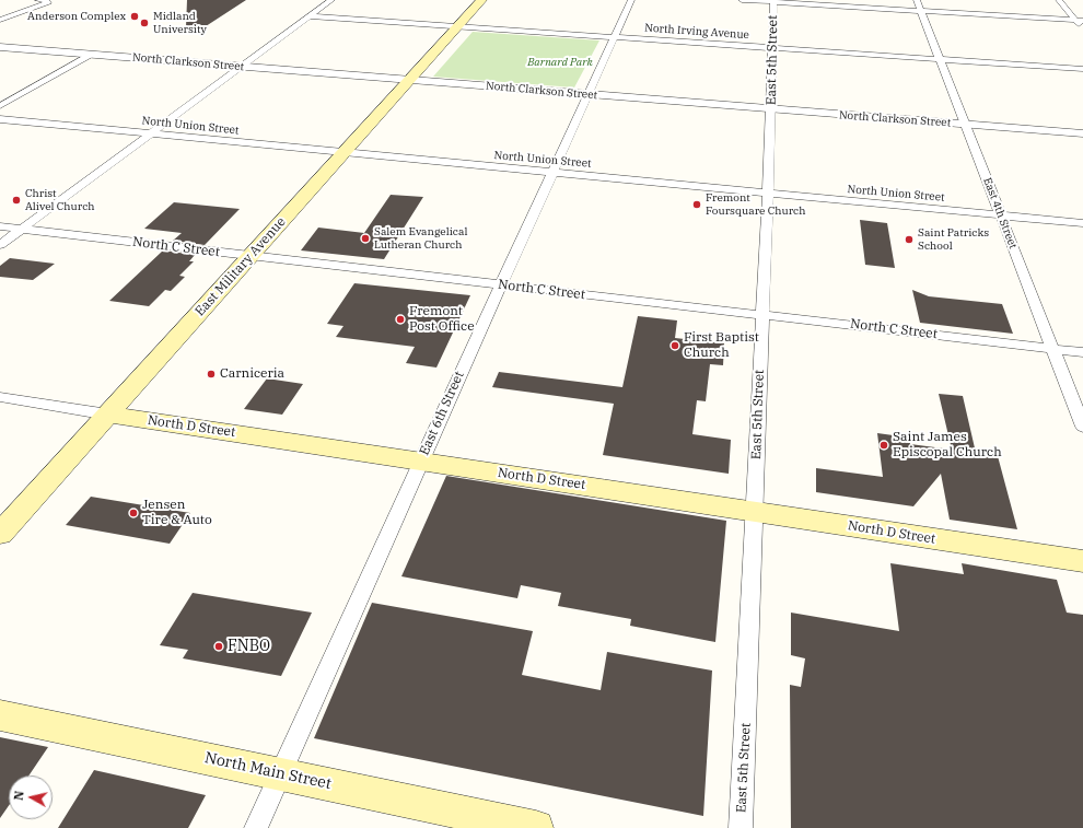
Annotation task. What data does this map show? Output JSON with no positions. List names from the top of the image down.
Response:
{
  "streets": {
    "main road": ["East Military Avenue", "North D Street", "North Main Street"],
    "street": [
      "North Irving Avenue",
      "East 5th Street",
      "North Clarkson Street",
      "North Union Street",
      "East 4th Street",
      "North C Street",
      "East 6th Street"
    ]
  },
  "crossings": [
    ["North Irving Avenue", "East 5th Street"],
    ["North Irving Avenue", "East 4th Street"],
    ["North Irving Avenue", "East Military Avenue"],
    ["North Irving Avenue", "East 6th Street"],
    ["East 5th Street", "North Clarkson Street"],
    ["East 5th Street", "North Union Street"],
    ["East 5th Street", "North C Street"],
    ["East 5th Street", "North D Street"],
    ["North Clarkson Street", "East 4th Street"],
    ["North Clarkson Street", "East Military Avenue"],
    ["North Clarkson Street", "East 6th Street"],
    ["North Union Street", "East 4th Street"],
    ["North Union Street", "East Military Avenue"],
    ["North Union Street", "East 6th Street"],
    ["East 4th Street", "North C Street"],
    ["North C Street", "East Military Avenue"],
    ["North C Street", "East 6th Street"],
    ["East Military Avenue", "North D Street"],
    ["East 6th Street", "North D Street"],
    ["East 6th Street", "North Main Street"]
  ],
  "parks": ["Barnard Park"],
  "places": [
    "Anderson Complex",
    "Midland University",
    "Christ Alivel Church",
    "Fremont Foursquare Church",
    "Salem Evangelical Lutheran Church",
    "Saint Patricks School",
    "Fremont Post Office",
    "First Baptist Church",
    "Carniceria",
    "Saint James Episcopal Church",
    "Jensen Tire & Auto",
    "FNBO"
  ],
  "north": "left"
}
